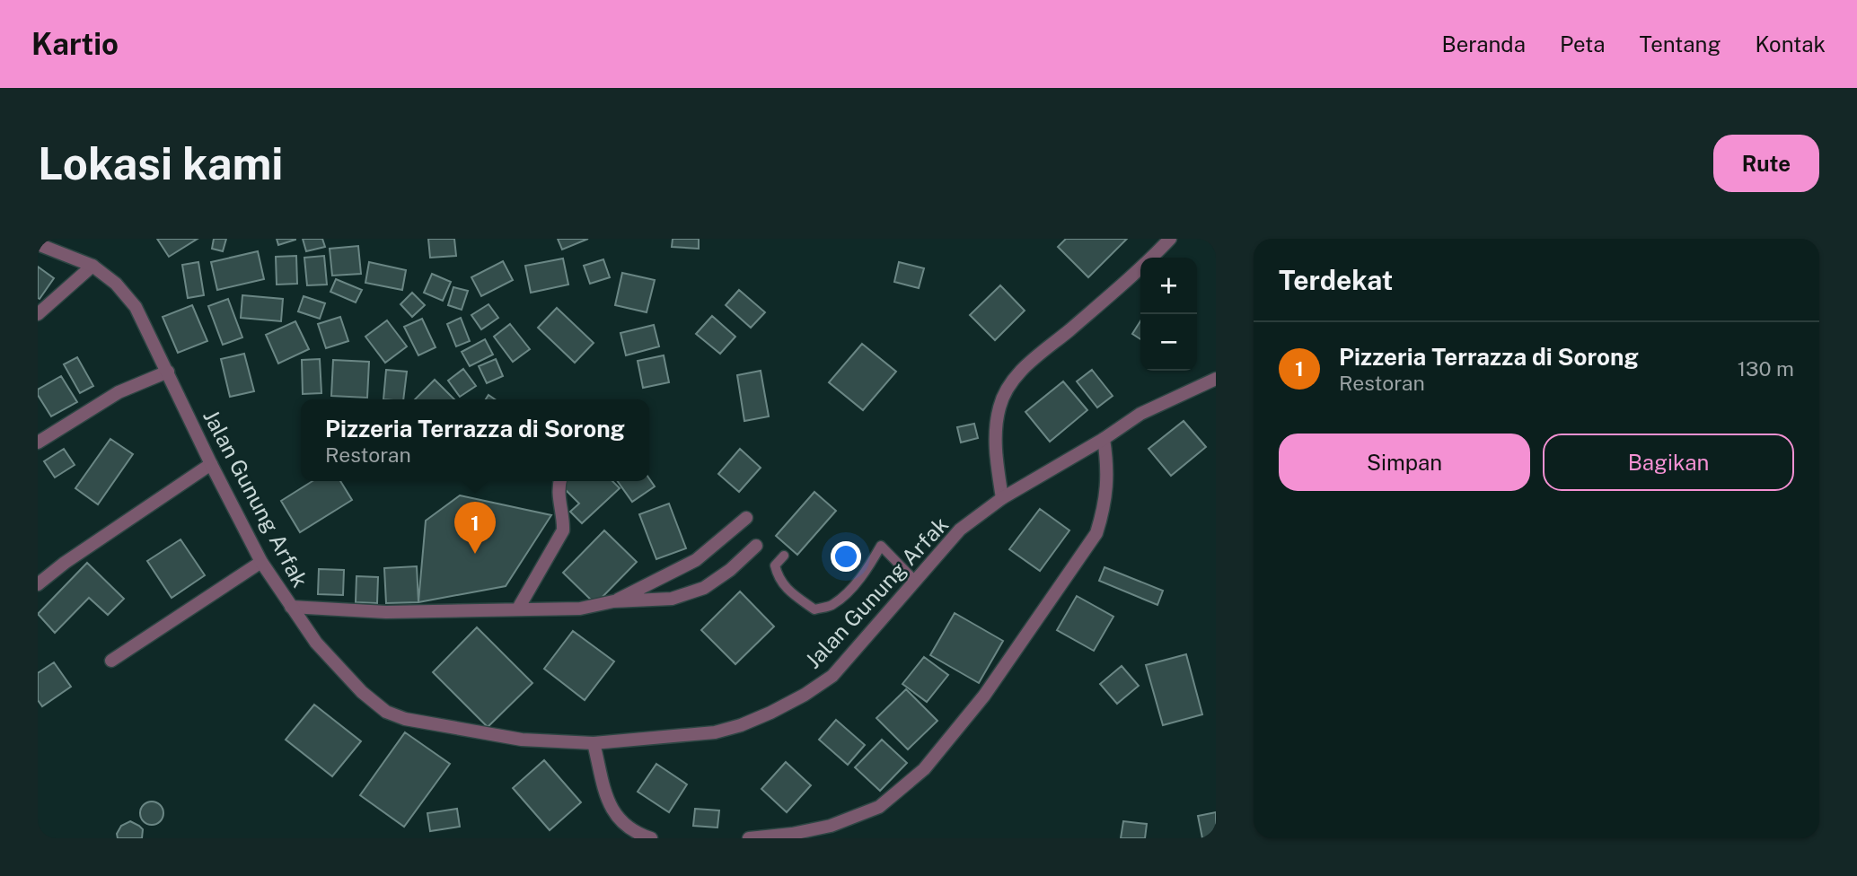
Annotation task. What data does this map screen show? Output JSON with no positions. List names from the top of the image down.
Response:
{
  "streets": {
    "street": ["Jalan Gunung Arfak"]
  },
  "page": {
    "header": "Kartio",
    "nav": [
      "Beranda",
      "Peta",
      "Tentang",
      "Kontak"
    ],
    "buttons": [
      "Rute",
      ["Simpan", "Bagikan"]
    ],
    "title": "Lokasi kami",
    "heading": "Terdekat",
    "map_buttons": ["+", "−"],
    "list": [
      {
        "mark": "1",
        "name": "Pizzeria Terrazza di Sorong",
        "note": "Restoran",
        "value": "130 m"
      }
    ],
    "popup": ["Pizzeria Terrazza di Sorong", "Restoran"],
    "pins": "1"
  }
}
